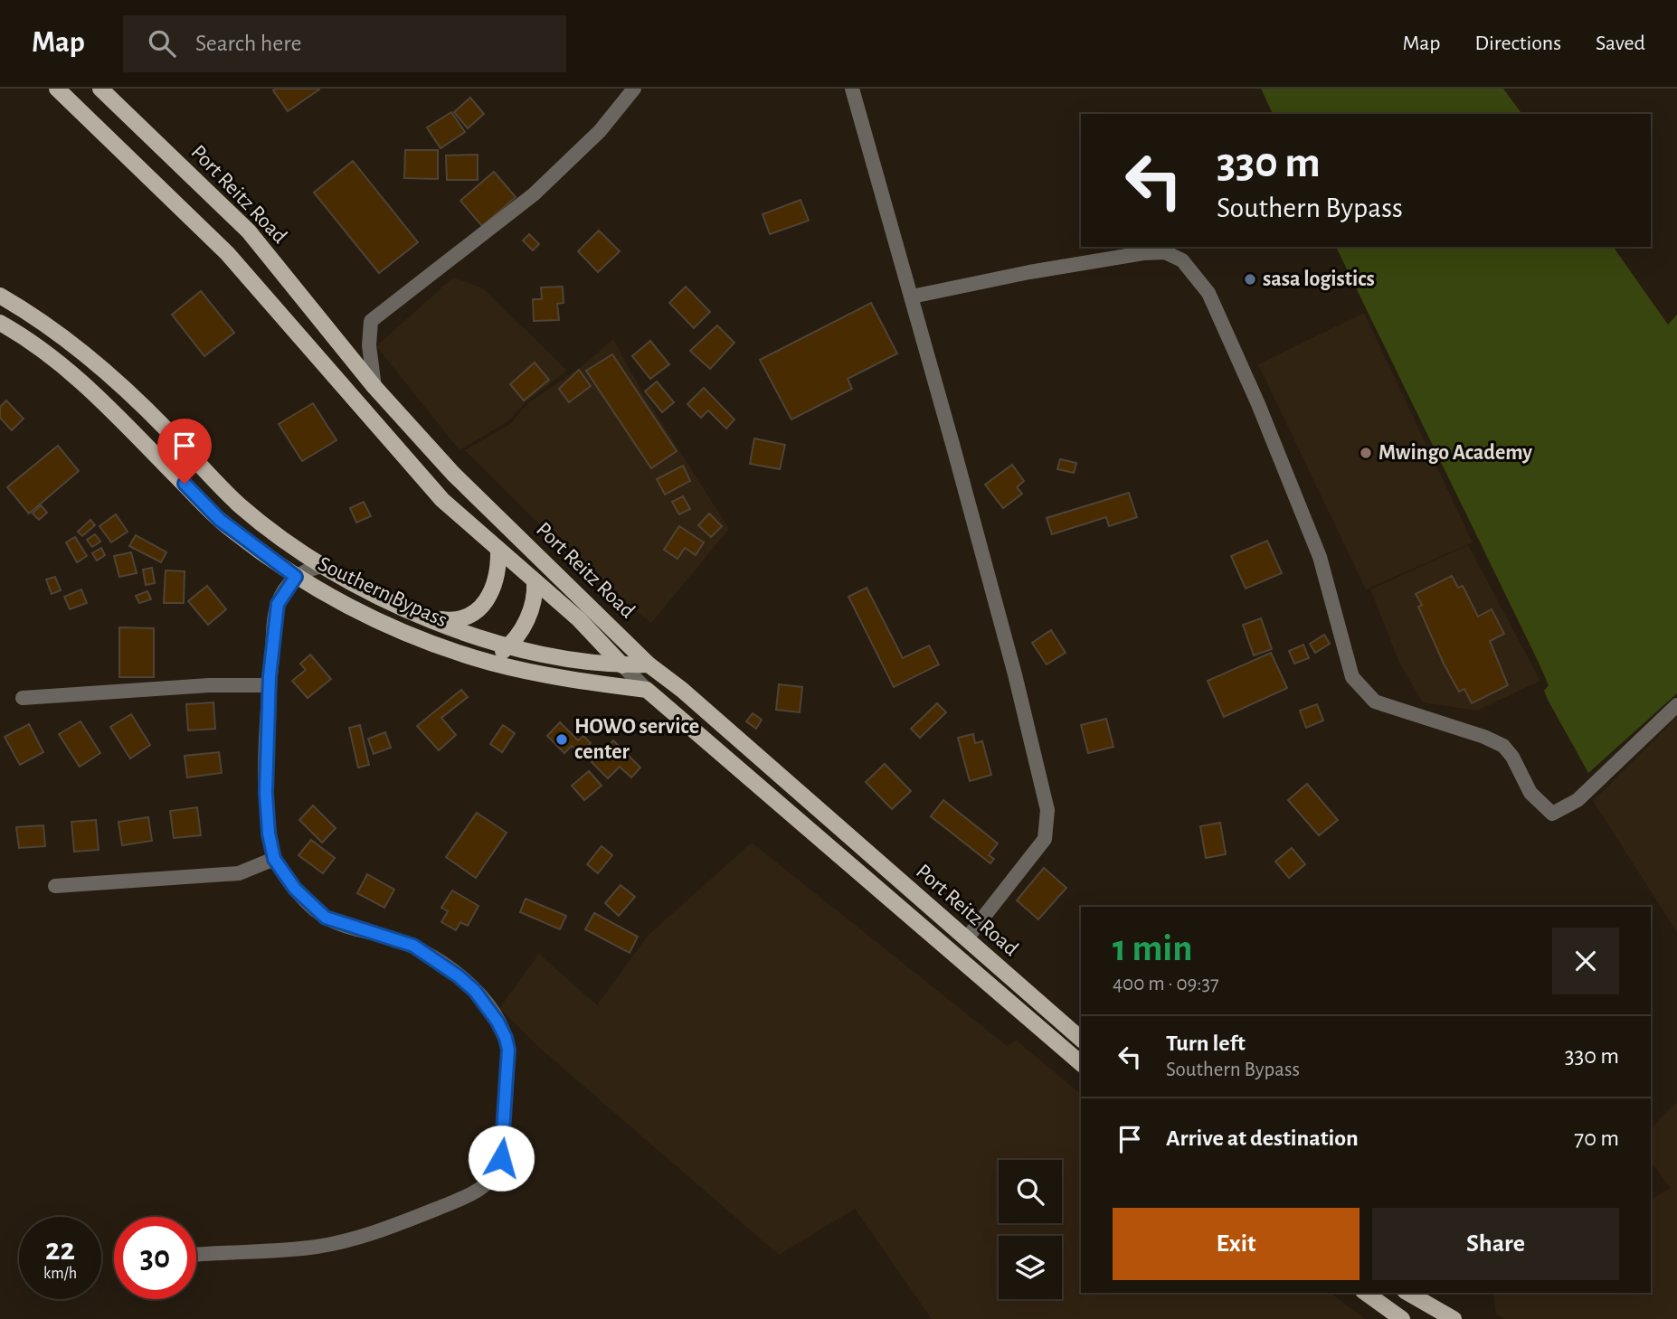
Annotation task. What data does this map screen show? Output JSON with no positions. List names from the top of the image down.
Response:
{
  "streets": {
    "main road": ["Port Reitz Road", "Southern Bypass"]
  },
  "crossings": [
    ["Port Reitz Road", "Southern Bypass"]
  ],
  "places": ["sasa logistics", "Mwingo Academy", "HOWO service center"],
  "page": {
    "header": "Map",
    "search": "Search here",
    "nav": ["Map", "Directions", "Saved"],
    "turn": ["330 m", "Southern Bypass"],
    "heading": ["1 min", "400 m · 09:37"],
    "list": [
      {
        "name": "Turn left",
        "note": "Southern Bypass",
        "value": "330 m"
      },
      {
        "name": "Arrive at destination",
        "value": "70 m"
      }
    ],
    "buttons": ["Exit", "Share"],
    "speed": "22 km/h",
    "limit": "30"
  }
}
